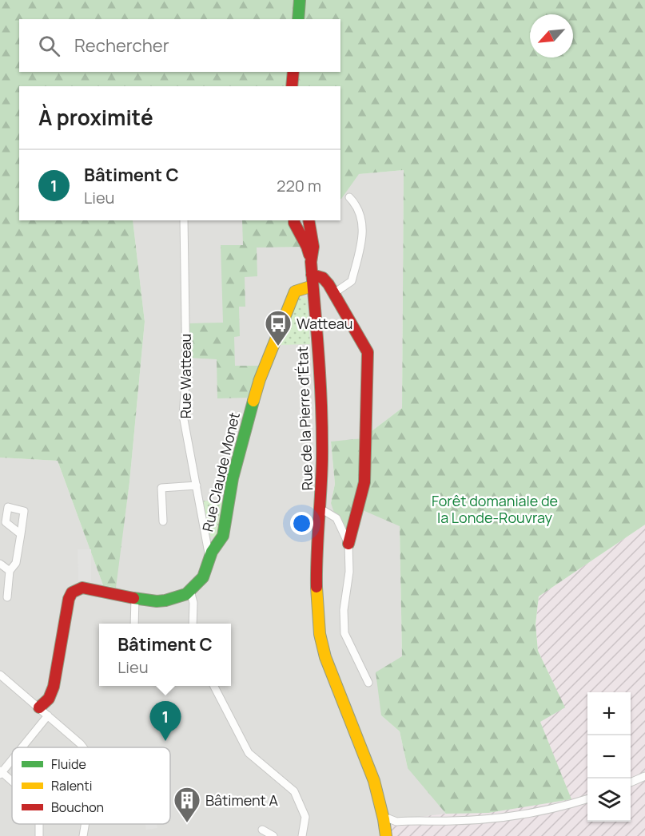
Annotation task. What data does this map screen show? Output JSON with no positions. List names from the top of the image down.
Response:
{
  "streets": {
    "street": ["Rue Watteau", "Rue de la Pierre d'État", "Rue Claude Monet"]
  },
  "crossings": [
    ["Rue Watteau", "Rue Claude Monet"],
    ["Rue de la Pierre d'État", "Rue Claude Monet"]
  ],
  "parks": ["Forêt domaniale de la Londe-Rouvray"],
  "places": {
    "bus stop": ["Watteau"],
    "building": ["Bâtiment A"]
  },
  "legend": ["Fluide", "Ralenti", "Bouchon"],
  "north": "bottom left",
  "page": {
    "search": "Rechercher",
    "heading": "À proximité",
    "list": [
      {
        "mark": "1",
        "name": "Bâtiment C",
        "note": "Lieu",
        "value": "220 m"
      }
    ],
    "popup": ["Bâtiment C", "Lieu"],
    "map_buttons": ["+", "−"],
    "pins": "1"
  }
}
